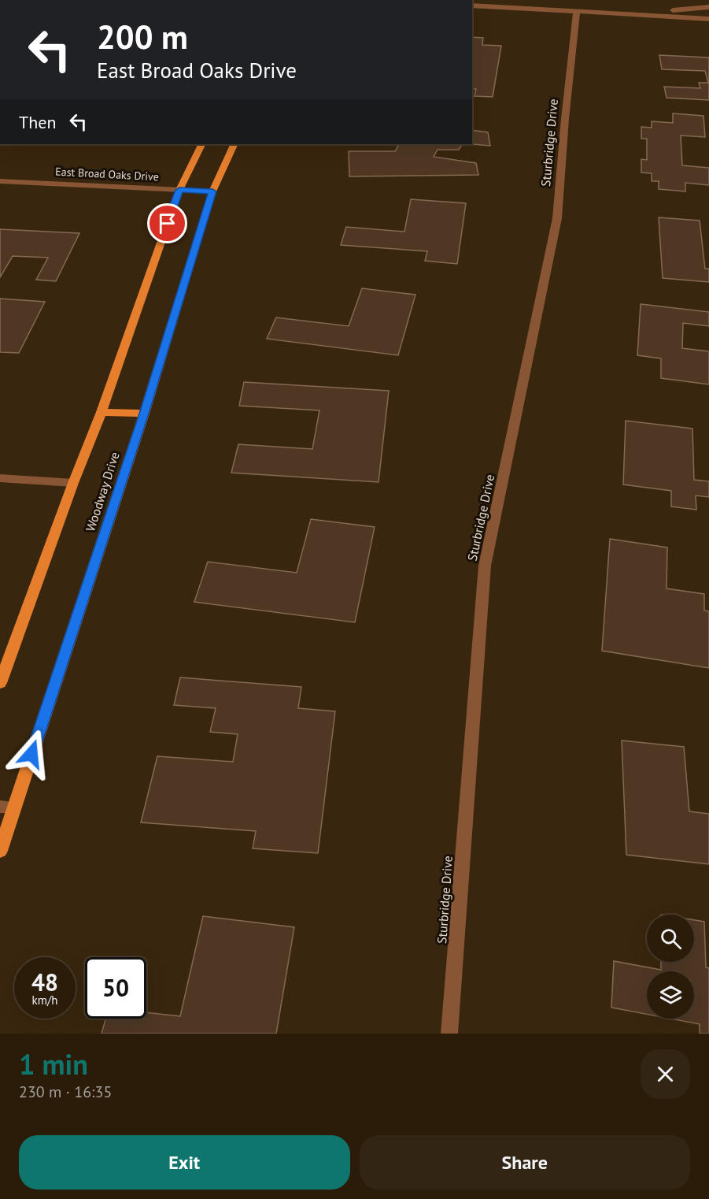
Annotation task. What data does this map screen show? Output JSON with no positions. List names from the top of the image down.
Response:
{
  "streets": {
    "main road": ["Woodway Drive"],
    "street": ["Sturbridge Drive", "East Broad Oaks Drive"]
  },
  "crossings": [
    ["East Broad Oaks Drive", "Woodway Drive"]
  ],
  "page": {
    "turn": ["200 m", "East Broad Oaks Drive"],
    "then": "Then",
    "speed": "48 km/h",
    "limit": "50",
    "heading": ["1 min", "230 m · 16:35"],
    "buttons": ["Exit", "Share"]
  }
}
